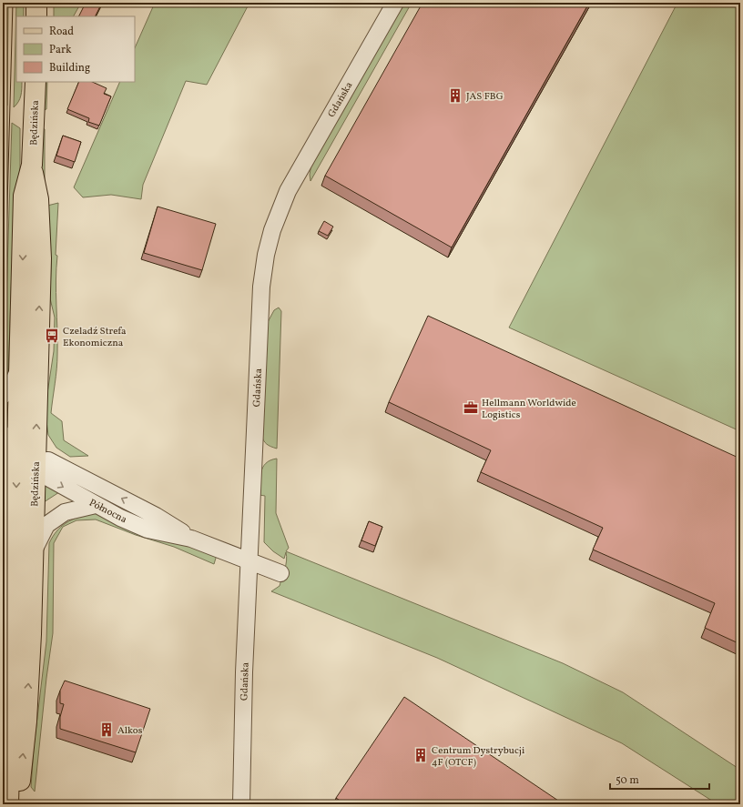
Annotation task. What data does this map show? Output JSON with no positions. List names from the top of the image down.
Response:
{
  "streets": {
    "main road": ["Będzińska"],
    "street": ["Gdańska", "Północna"]
  },
  "crossings": [
    ["Gdańska", "Północna"],
    ["Będzińska", "Północna"]
  ],
  "places": {
    "building": ["JAS FBG", "Alkos", "Centrum Dystrybucji 4F (OTCF)"],
    "bus stop": ["Czeladź Strefa Ekonomiczna"],
    "office": ["Hellmann Worldwide Logistics"]
  },
  "legend": ["Road", "Park", "Building"],
  "scale_bar": "50 m"
}
